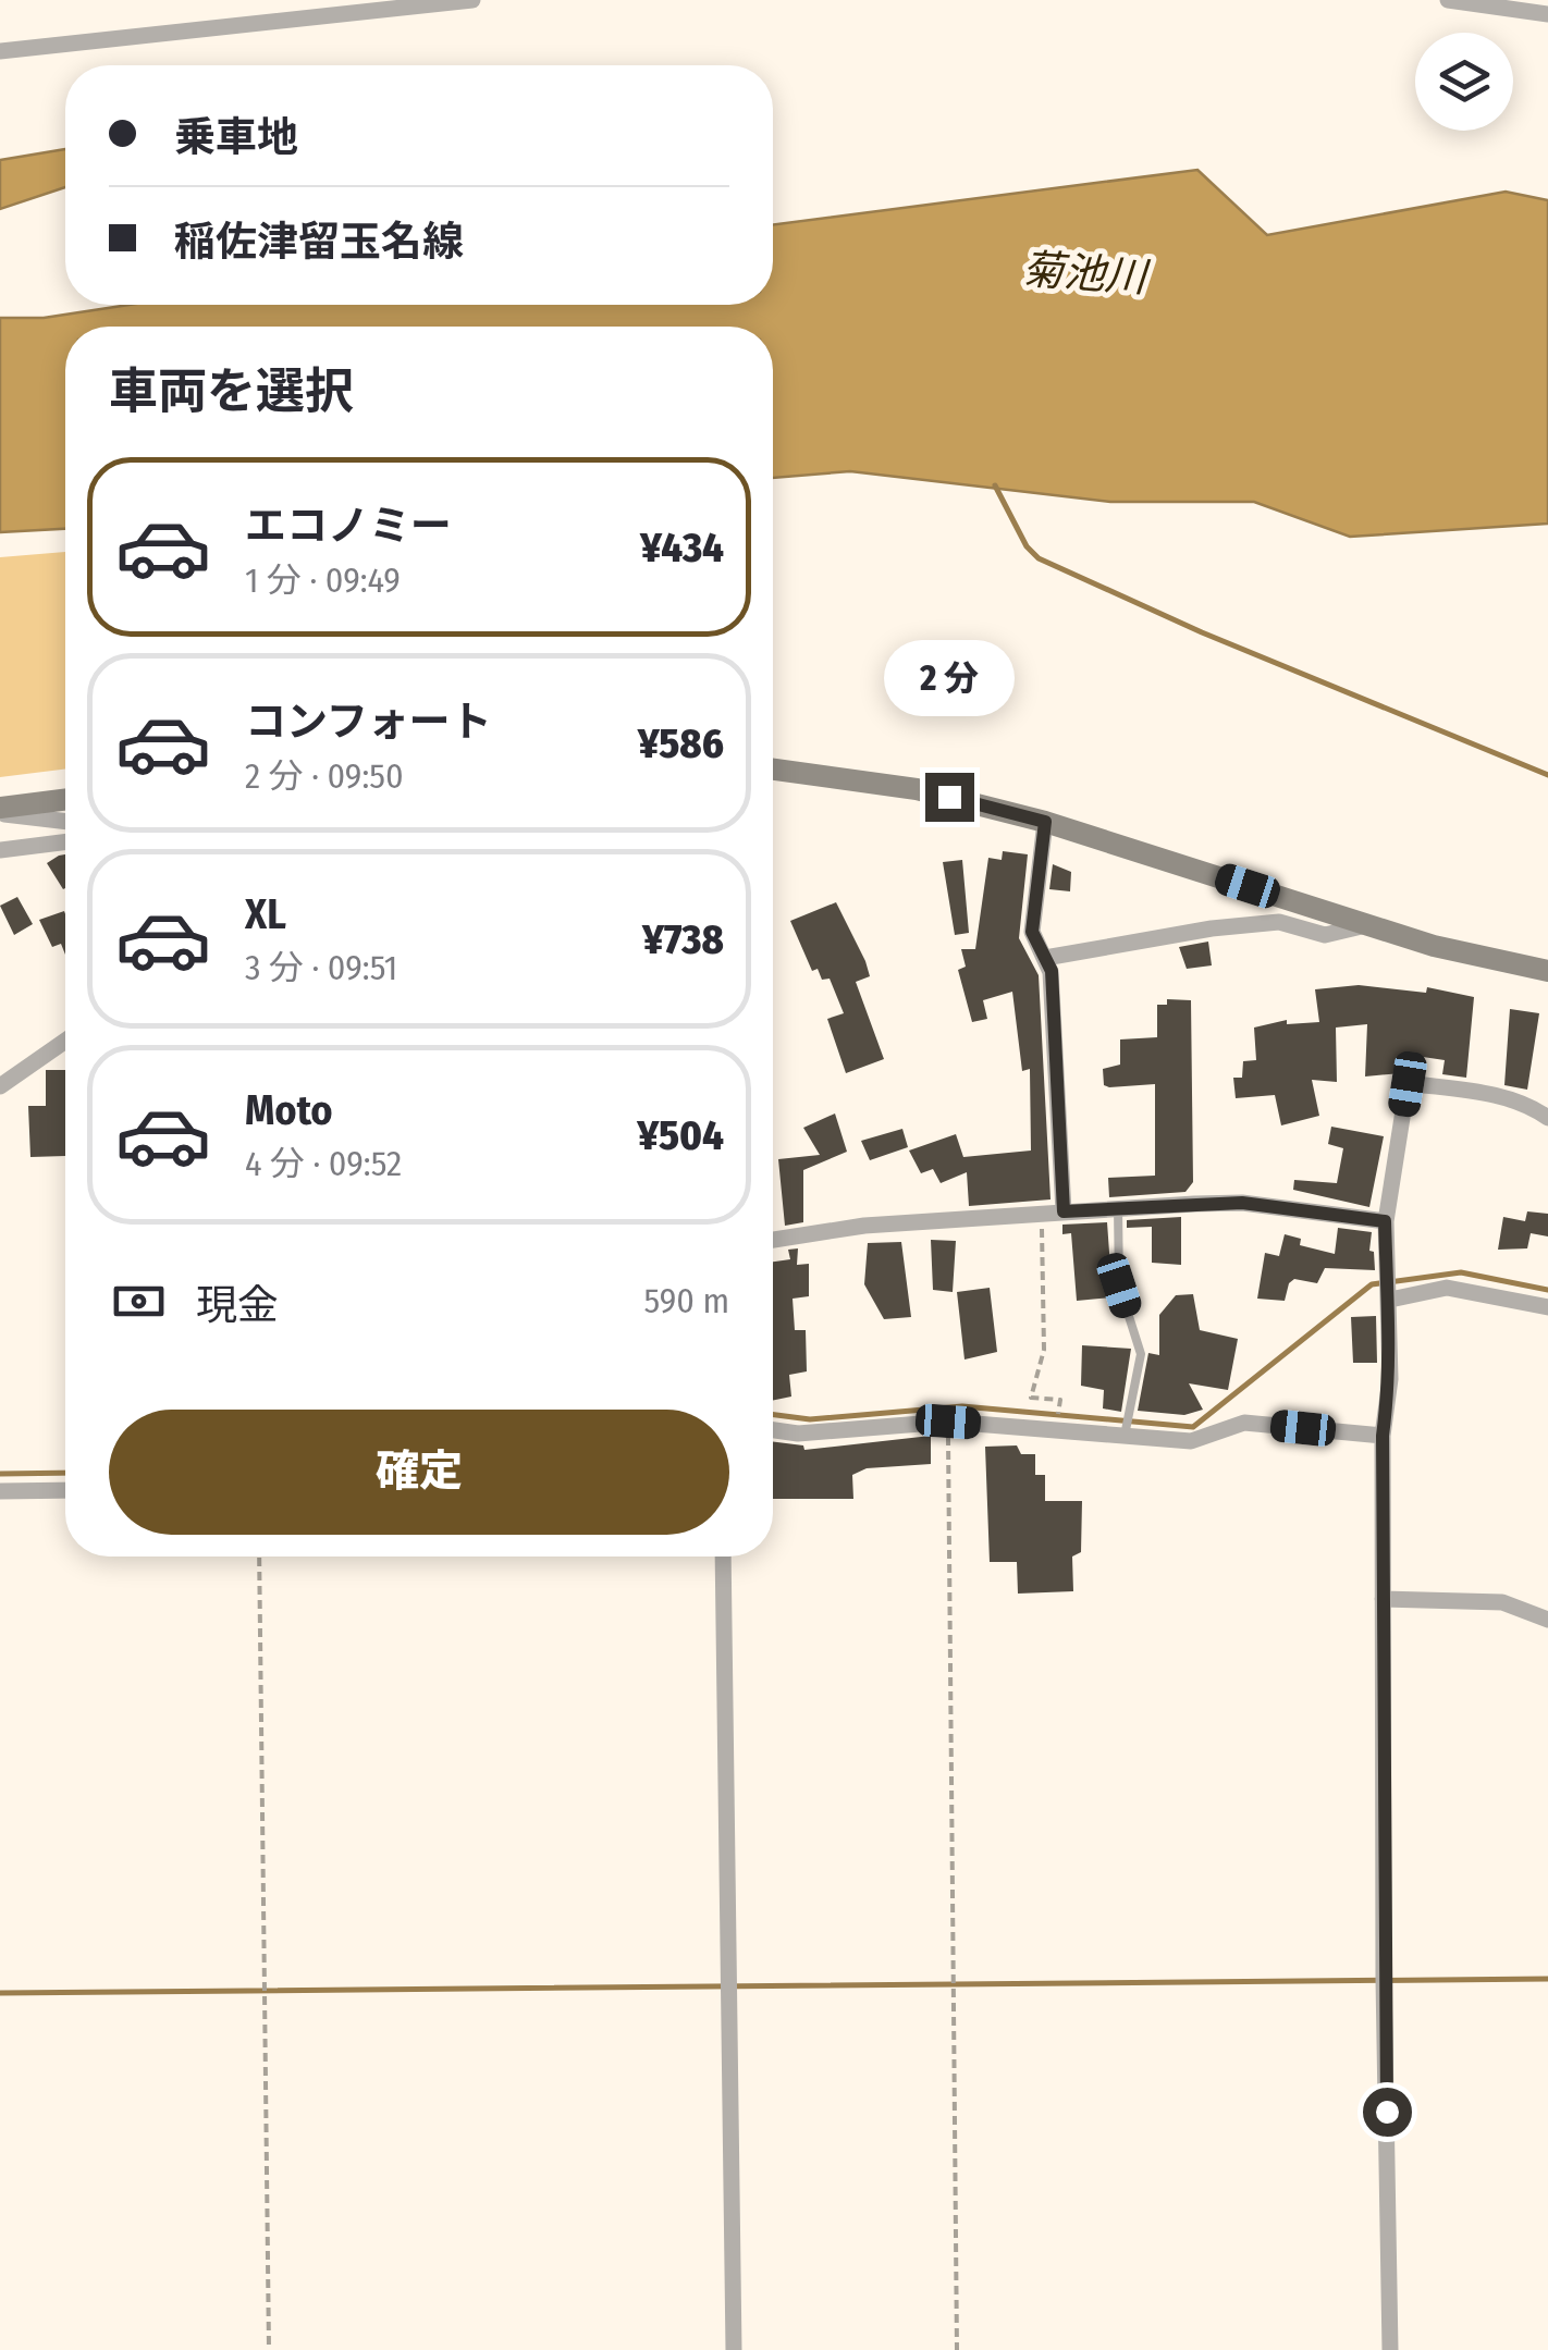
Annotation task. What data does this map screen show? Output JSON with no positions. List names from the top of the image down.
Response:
{
  "water": ["菊池川"],
  "page": {
    "banner": ["乗車地", "稲佐津留玉名線"],
    "heading": "車両を選択",
    "list": [
      {
        "name": "エコノミー",
        "note": "1 分 · 09:49",
        "value": "¥434"
      },
      {
        "name": "コンフォート",
        "note": "2 分 · 09:50",
        "value": "¥586"
      },
      {
        "name": "XL",
        "note": "3 分 · 09:51",
        "value": "¥738"
      },
      {
        "name": "Moto",
        "note": "4 分 · 09:52",
        "value": "¥504"
      }
    ],
    "bubble": "2 分",
    "pay": ["現金", "590 m"],
    "buttons": "確定"
  }
}
